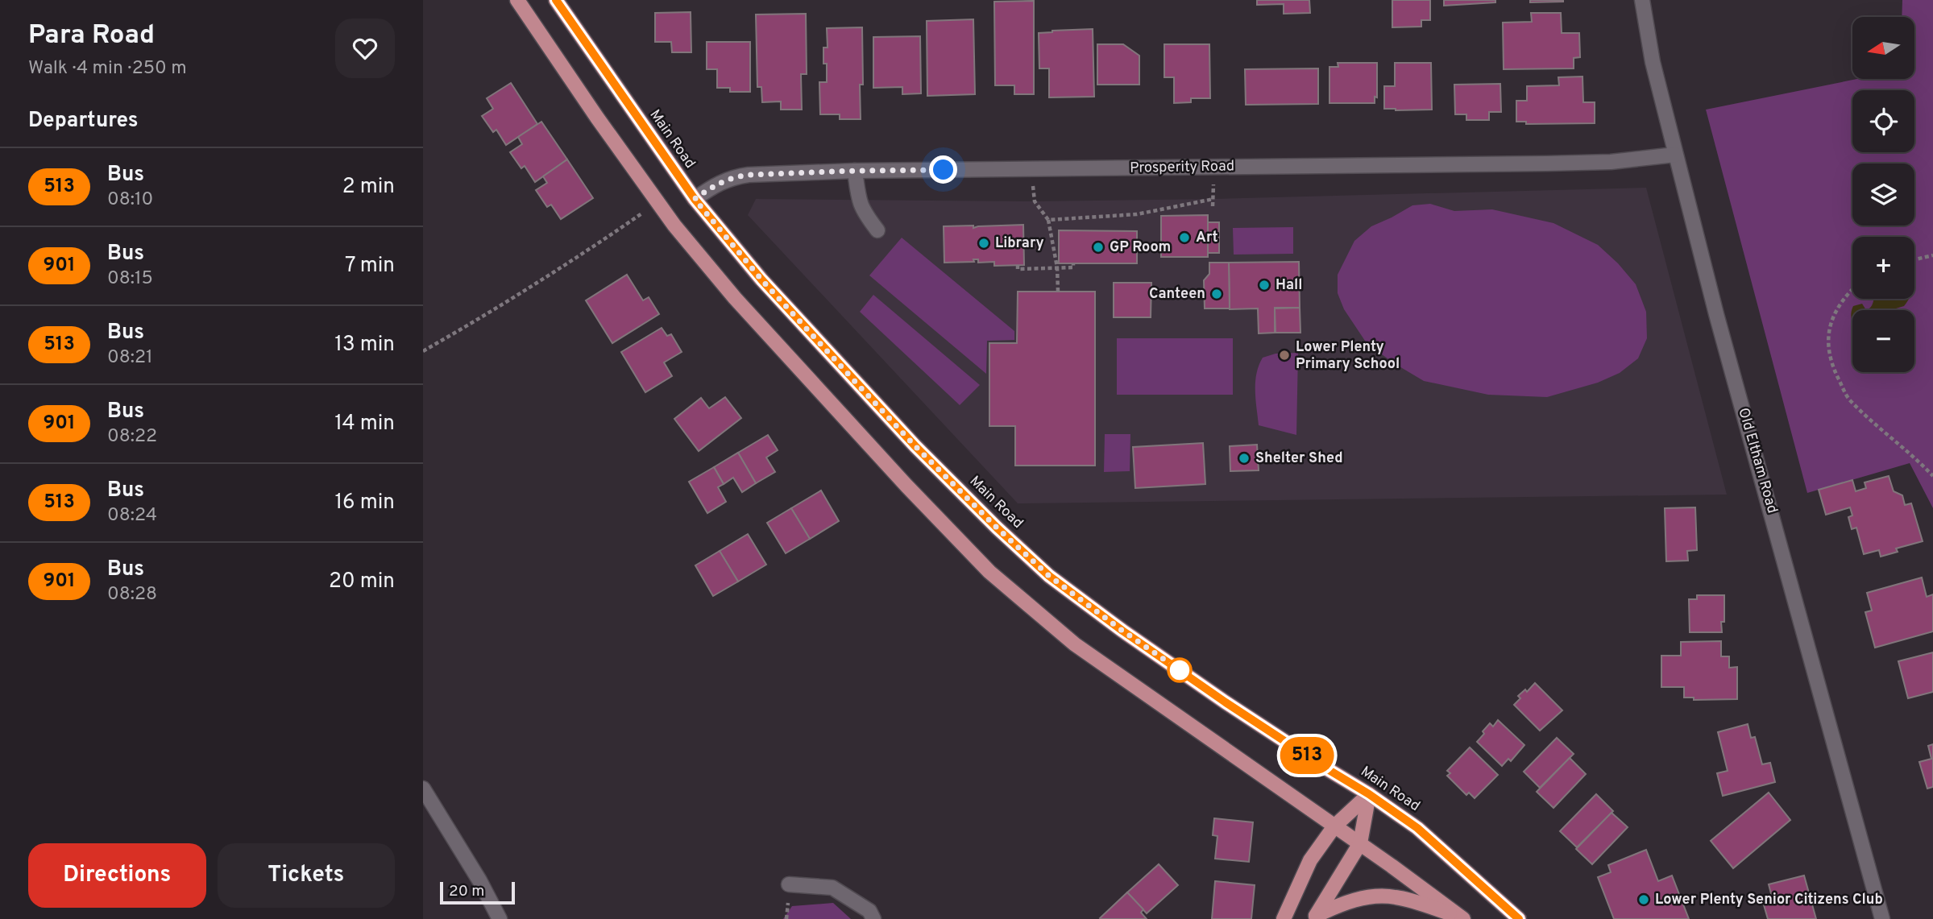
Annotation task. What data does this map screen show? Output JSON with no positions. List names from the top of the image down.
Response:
{
  "streets": {
    "main road": ["Main Road"],
    "street": ["Prosperity Road", "Old Eltham Road"]
  },
  "crossings": [
    ["Main Road", "Prosperity Road"],
    ["Prosperity Road", "Old Eltham Road"]
  ],
  "places": [
    "Art",
    "Library",
    "GP Room",
    "Hall",
    "Canteen",
    "Lower Plenty Primary School",
    "Shelter Shed",
    "Lower Plenty Senior Citizens Club"
  ],
  "lines": ["bus line 513"],
  "scale_bar": "20 m",
  "north": "left",
  "page": {
    "heading": [
      ["Para Road", "Walk · 4 min · 250 m"],
      "Departures"
    ],
    "on_map": "513",
    "map_buttons": ["+", "−"],
    "list": [
      {
        "mark": "513",
        "name": "Bus",
        "note": "08:10",
        "value": "2 min"
      },
      {
        "mark": "901",
        "name": "Bus",
        "note": "08:15",
        "value": "7 min"
      },
      {
        "mark": "513",
        "name": "Bus",
        "note": "08:21",
        "value": "13 min"
      },
      {
        "mark": "901",
        "name": "Bus",
        "note": "08:22",
        "value": "14 min"
      },
      {
        "mark": "513",
        "name": "Bus",
        "note": "08:24",
        "value": "16 min"
      },
      {
        "mark": "901",
        "name": "Bus",
        "note": "08:28",
        "value": "20 min"
      }
    ],
    "buttons": ["Directions", "Tickets"],
    "scale": "20 m"
  }
}
